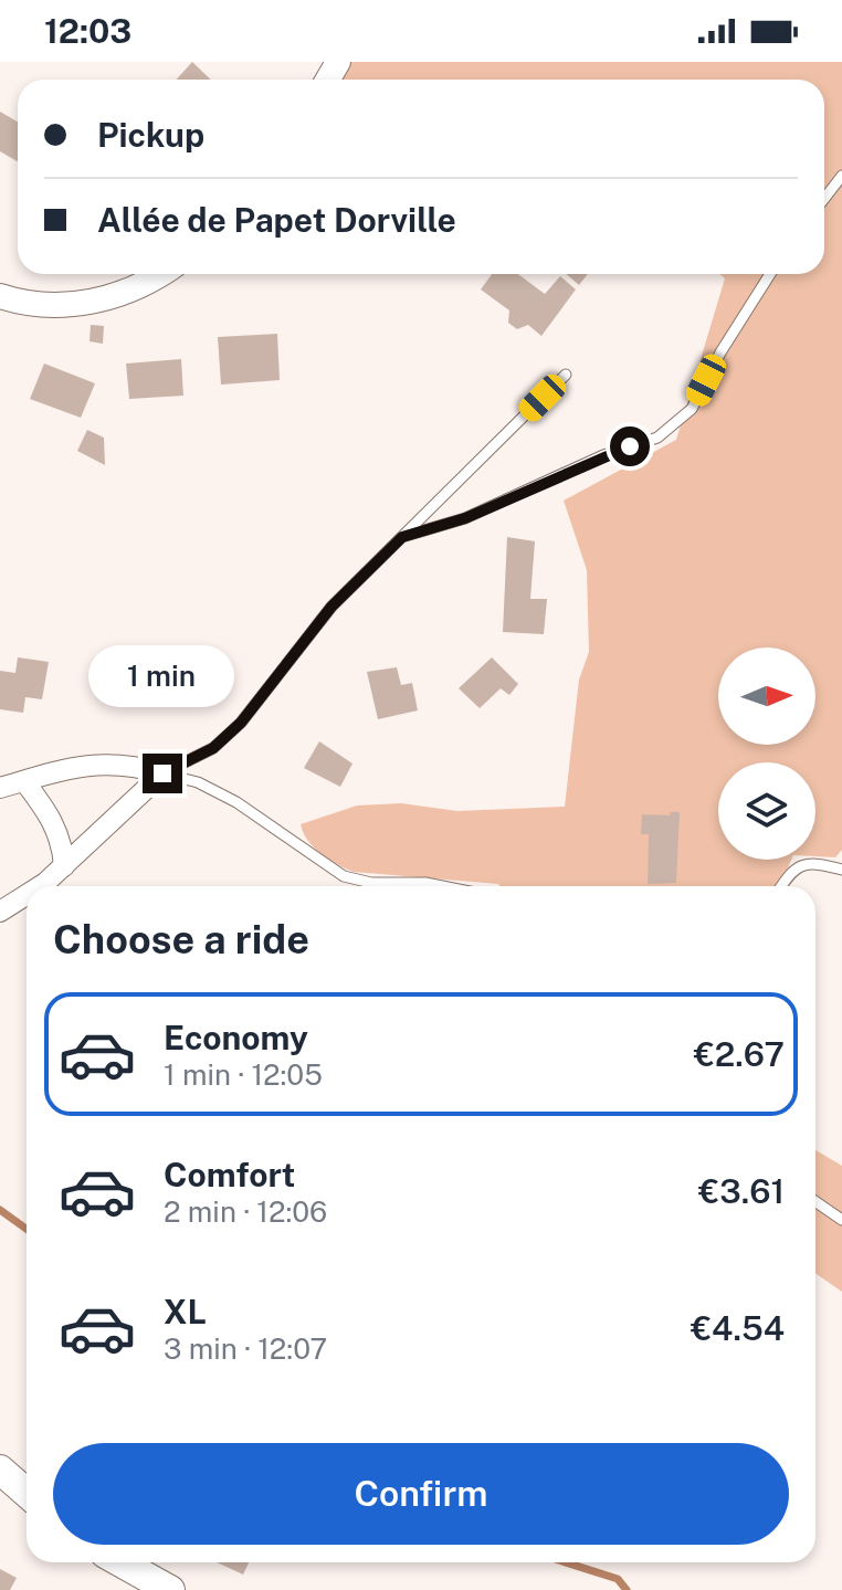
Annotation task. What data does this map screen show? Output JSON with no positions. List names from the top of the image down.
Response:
{
  "north": "right",
  "page": {
    "status": "12:03",
    "banner": ["Pickup", "Allée de Papet Dorville"],
    "bubble": "1 min",
    "heading": "Choose a ride",
    "list": [
      {
        "name": "Economy",
        "note": "1 min · 12:05",
        "value": "€2.67"
      },
      {
        "name": "Comfort",
        "note": "2 min · 12:06",
        "value": "€3.61"
      },
      {
        "name": "XL",
        "note": "3 min · 12:07",
        "value": "€4.54"
      }
    ],
    "buttons": "Confirm"
  }
}
